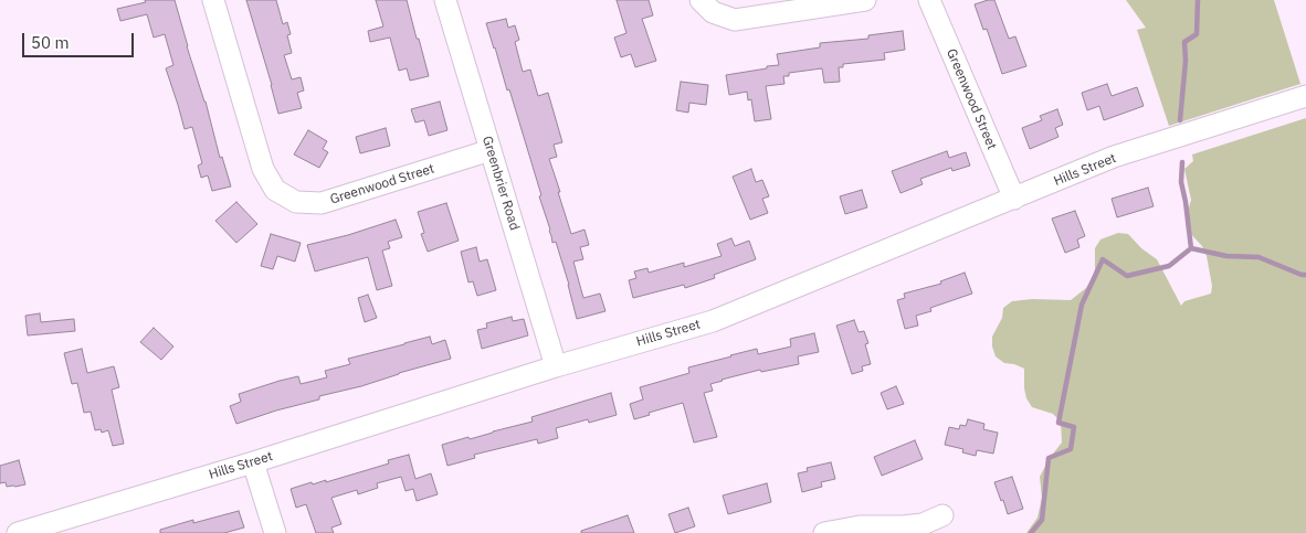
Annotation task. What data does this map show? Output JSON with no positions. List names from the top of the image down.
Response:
{
  "streets": {
    "street": ["Greenwood Street", "Hills Street", "Greenbrier Road"]
  },
  "crossings": [
    ["Greenwood Street", "Hills Street"],
    ["Greenwood Street", "Greenbrier Road"],
    ["Hills Street", "Greenbrier Road"]
  ],
  "scale_bar": "50 m"
}
